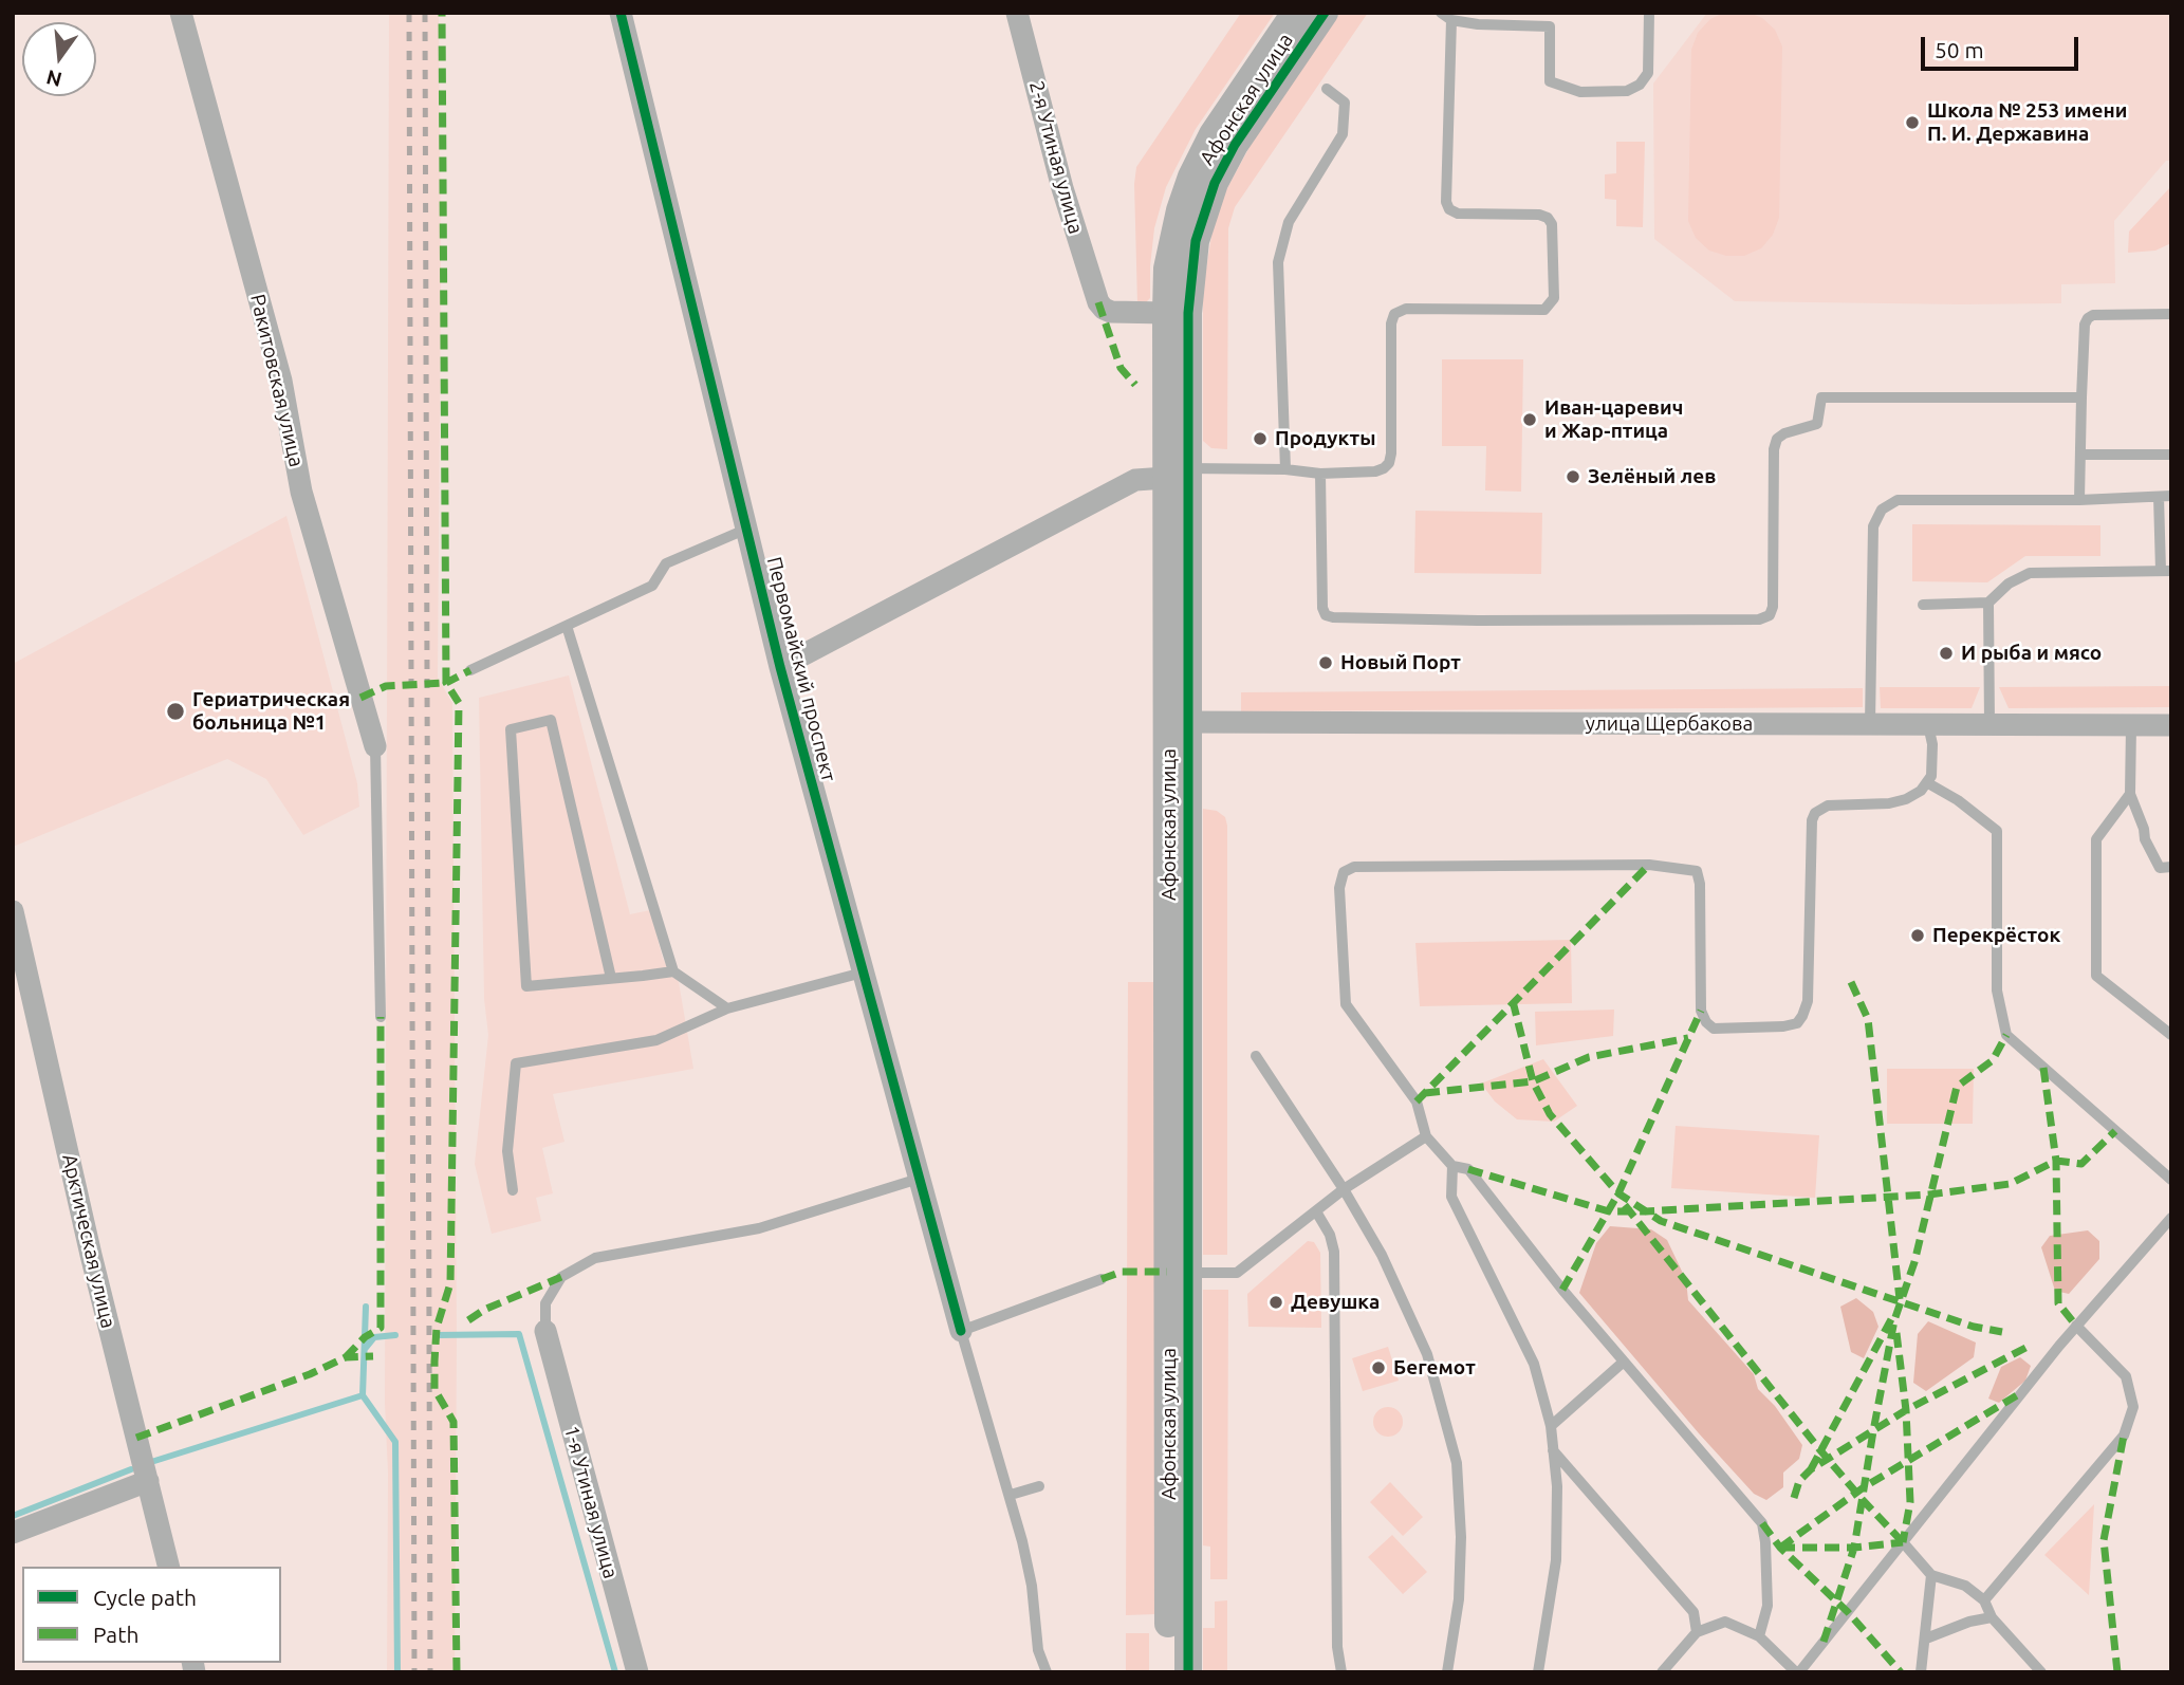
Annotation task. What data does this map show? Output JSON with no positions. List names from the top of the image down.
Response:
{
  "streets": {
    "street": [
      "Афонская улица",
      "2-я Утиная улица",
      "Ракитовская улица",
      "Первомайский проспект",
      "улица Щербакова",
      "Арктическая улица",
      "1-я Утиная улица"
    ]
  },
  "crossings": [
    ["Афонская улица", "2-я Утиная улица"],
    ["Афонская улица", "улица Щербакова"]
  ],
  "places": [
    "Школа № 253 имени П. И. Державина",
    "Иван-царевич и Жар-птица",
    "Продукты",
    "Зелёный лев",
    "И рыба и мясо",
    "Новый Порт",
    "Гериатрическая больница №1",
    "Перекрёсток",
    "Девушка",
    "Бегемот"
  ],
  "legend": ["Cycle path", "Path"],
  "scale_bar": "50 m",
  "north": "bottom"
}
